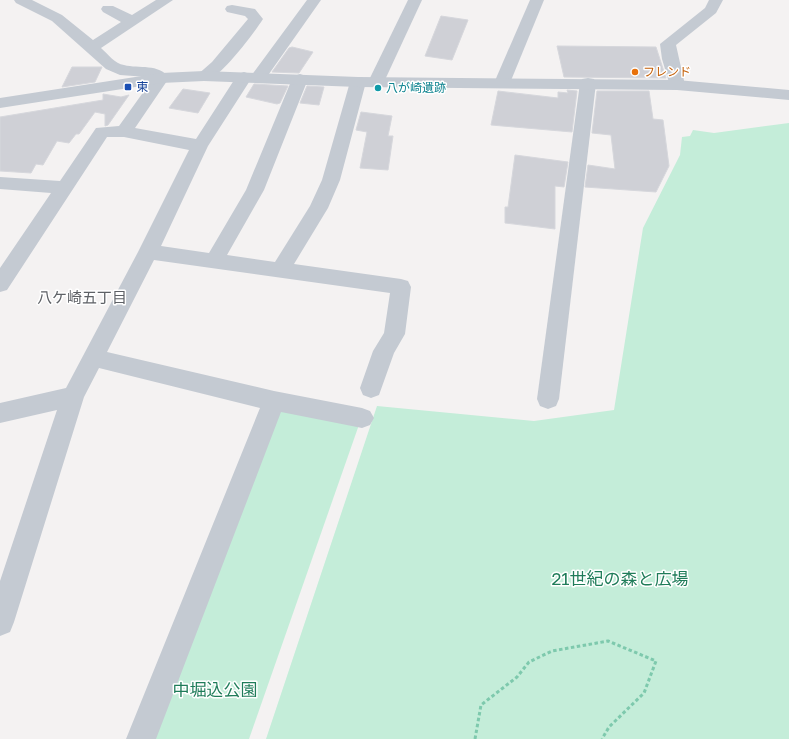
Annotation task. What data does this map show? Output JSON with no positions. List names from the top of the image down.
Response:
{
  "districts": ["八ケ崎五丁目"],
  "parks": ["21世紀の森と広場", "中堀込公園"],
  "places": {
    "other": ["フレンド", "八が崎遺跡"],
    "transit": ["東"]
  }
}
